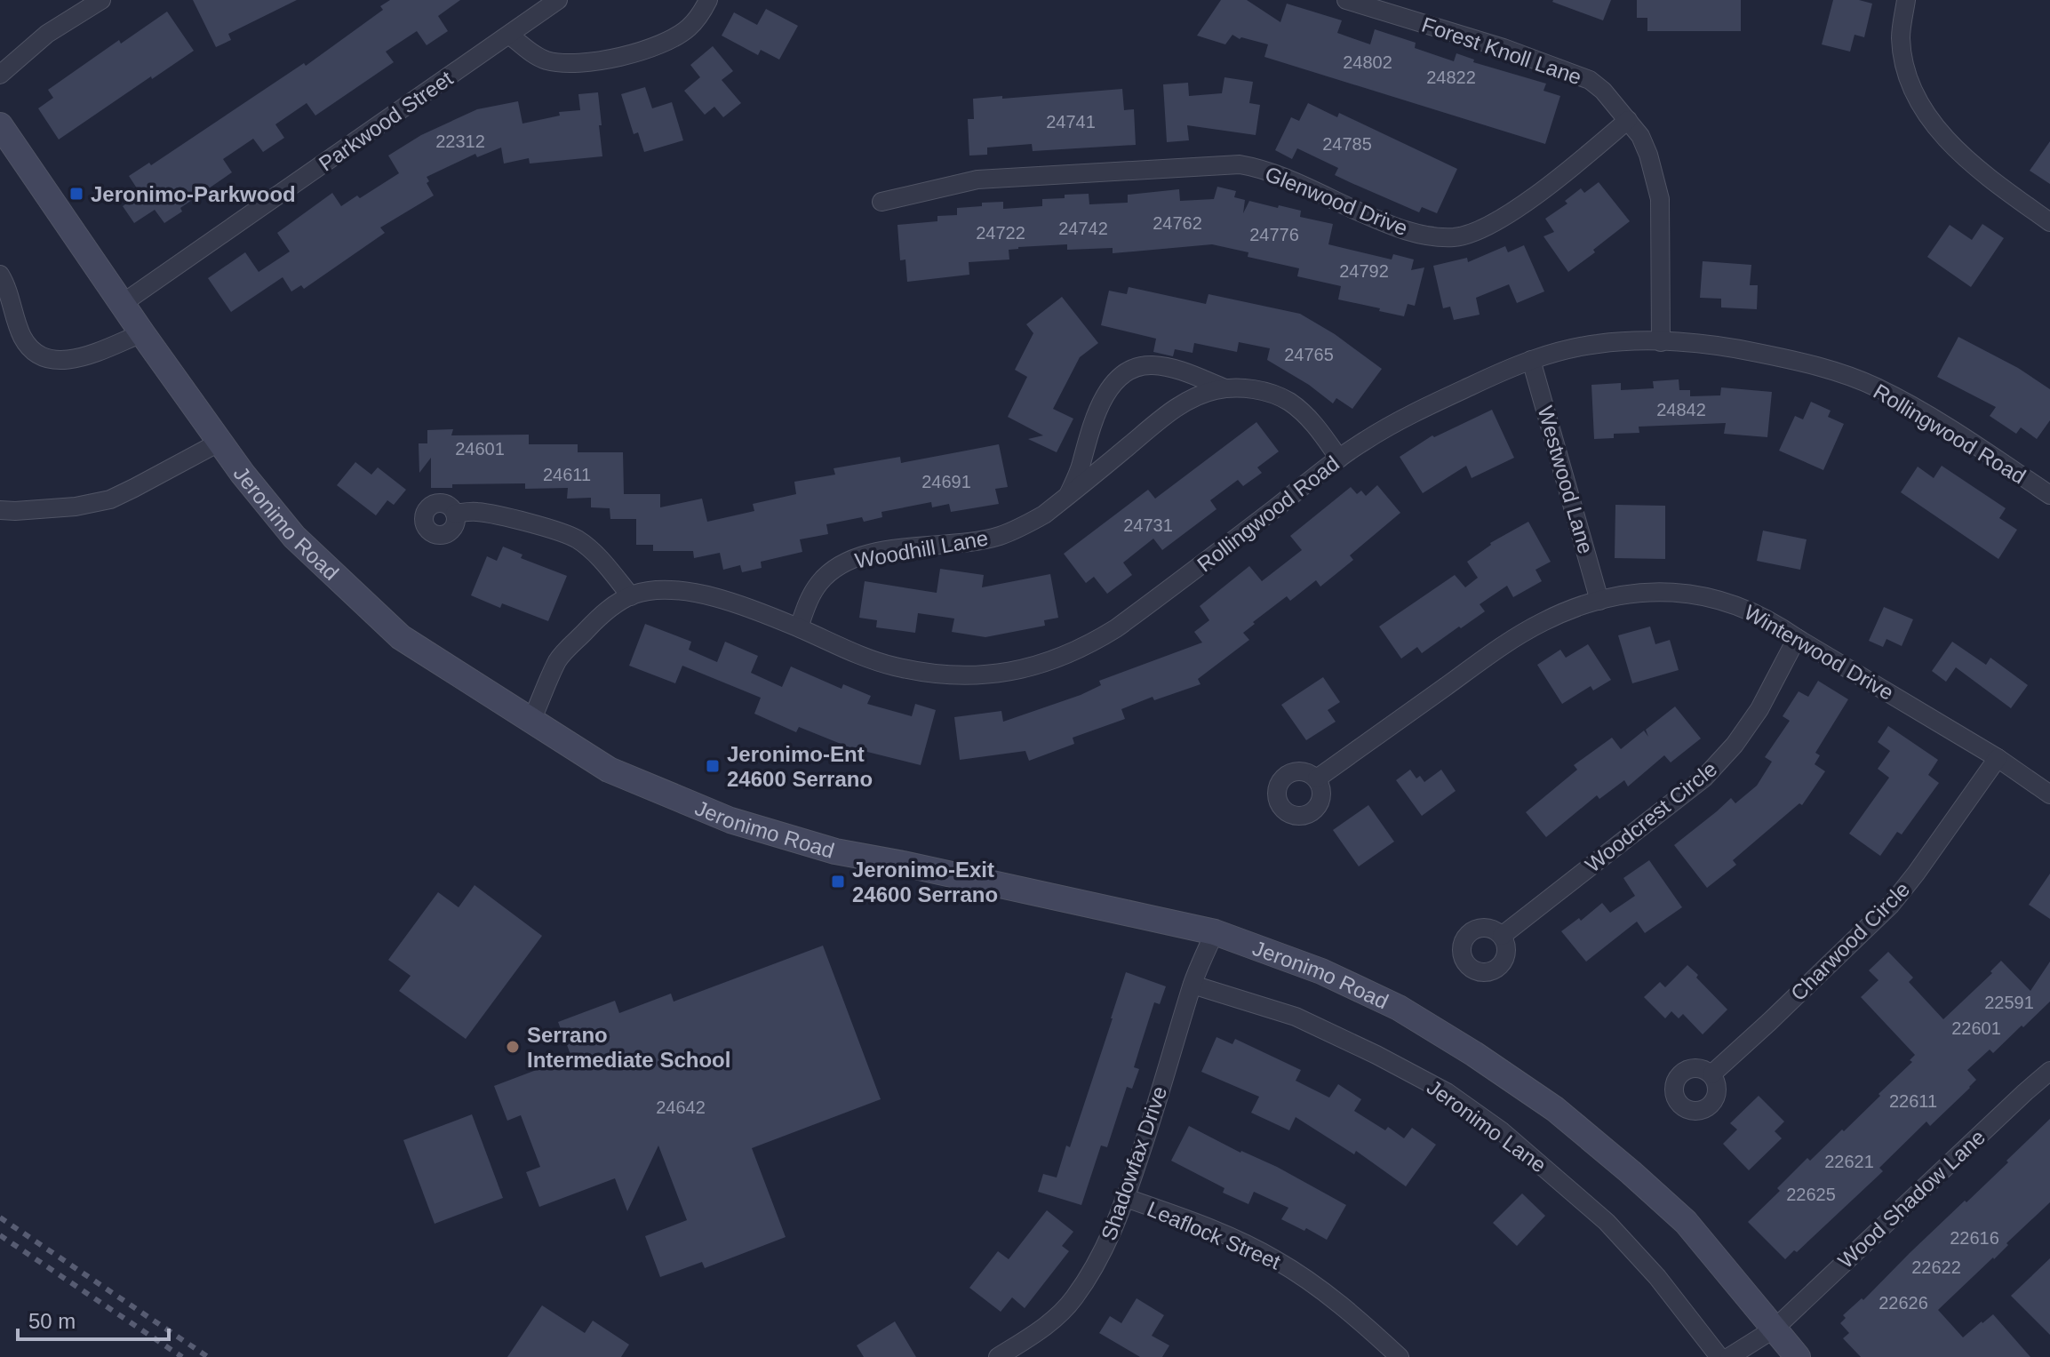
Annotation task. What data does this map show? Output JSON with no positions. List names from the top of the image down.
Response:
{
  "streets": {
    "main road": ["Jeronimo Road"],
    "street": [
      "Forest Knoll Lane",
      "Parkwood Street",
      "Glenwood Drive",
      "Rollingwood Road",
      "Westwood Lane",
      "Woodhill Lane",
      "Winterwood Drive",
      "Woodcrest Circle",
      "Charwood Circle",
      "Jeronimo Lane",
      "Shadowfax Drive",
      "Wood Shadow Lane",
      "Leaflock Street"
    ]
  },
  "crossings": [
    ["Forest Knoll Lane", "Glenwood Drive"],
    ["Forest Knoll Lane", "Rollingwood Road"],
    ["Parkwood Street", "Jeronimo Road"],
    ["Rollingwood Road", "Westwood Lane"],
    ["Rollingwood Road", "Jeronimo Road"],
    ["Rollingwood Road", "Woodhill Lane"],
    ["Westwood Lane", "Winterwood Drive"],
    ["Jeronimo Road", "Shadowfax Drive"],
    ["Jeronimo Road", "Wood Shadow Lane"],
    ["Winterwood Drive", "Woodcrest Circle"],
    ["Winterwood Drive", "Charwood Circle"],
    ["Jeronimo Lane", "Shadowfax Drive"],
    ["Shadowfax Drive", "Leaflock Street"]
  ],
  "places": {
    "transit": ["Jeronimo-Parkwood", "Jeronimo-Ent 24600 Serrano", "Jeronimo-Exit 24600 Serrano"],
    "other": ["Serrano Intermediate School"]
  },
  "house_numbers": [
    "24802",
    "24822",
    "24741",
    "22312",
    "24785",
    "24762",
    "24742",
    "24722",
    "24776",
    "24792",
    "24765",
    "24842",
    "24601",
    "24611",
    "24691",
    "24731",
    "22591",
    "22601",
    "22611",
    "24642",
    "22621",
    "22625",
    "22616",
    "22622",
    "22626"
  ],
  "scale_bar": "50 m"
}
